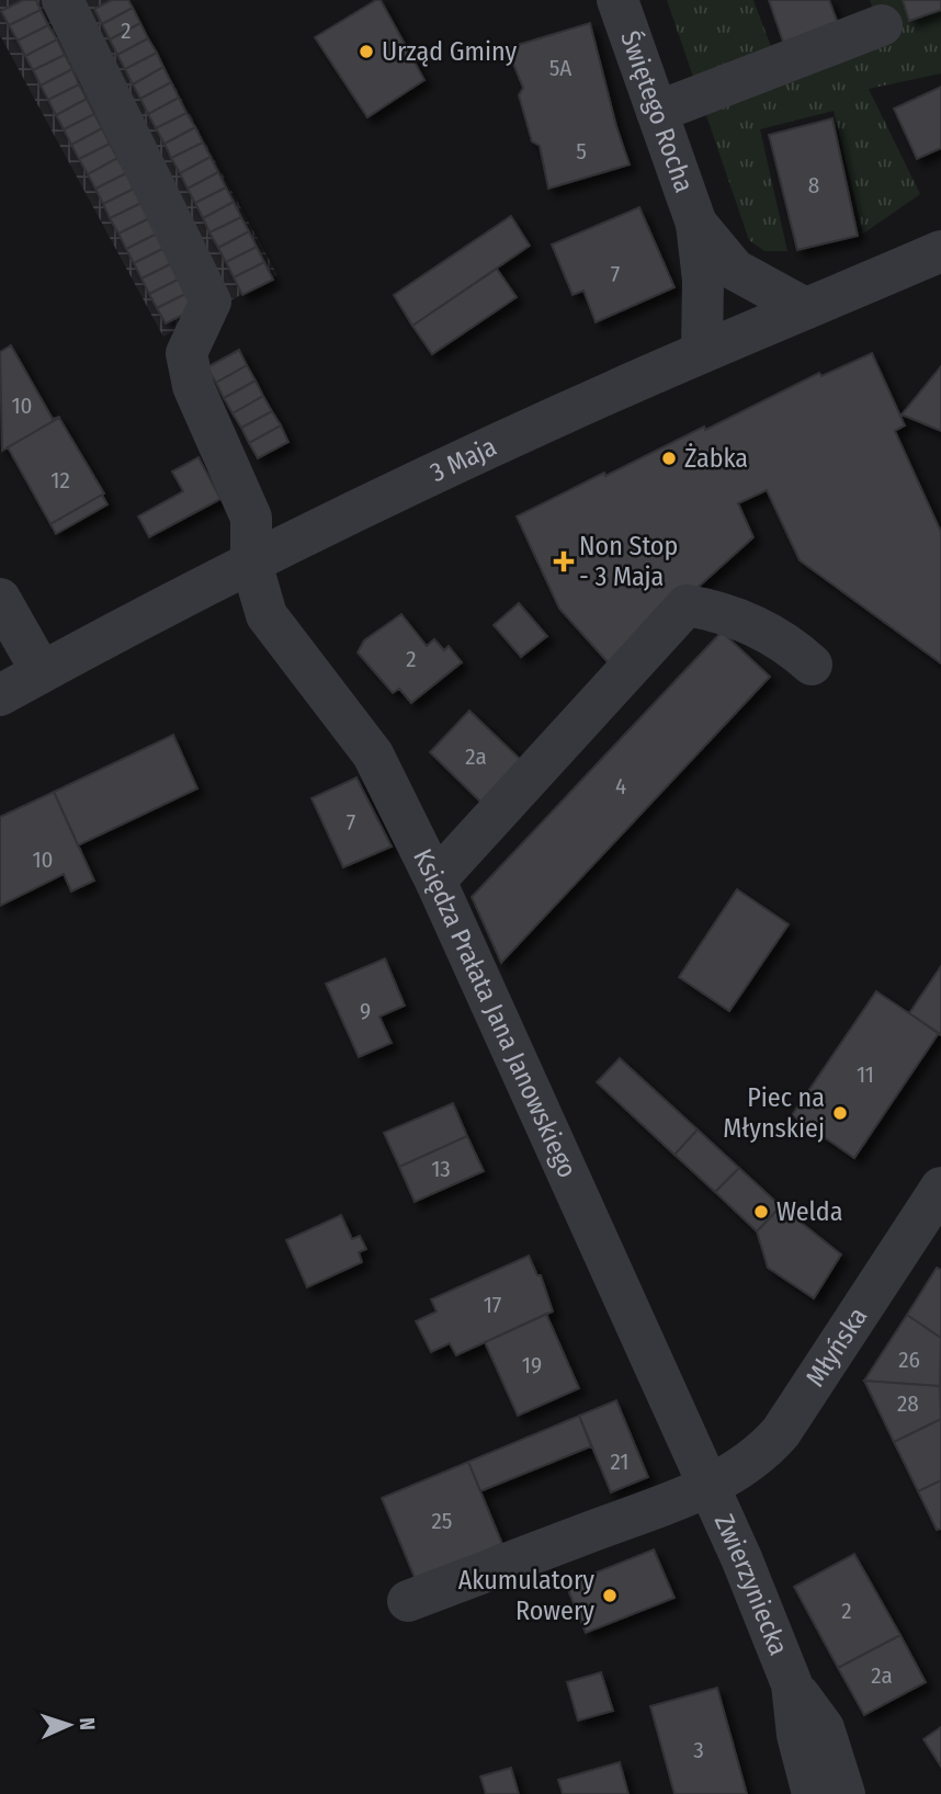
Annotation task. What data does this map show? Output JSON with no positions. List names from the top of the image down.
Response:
{
  "streets": {
    "street": [
      "Świętego Rocha",
      "3 Maja",
      "Księdza Prałata Jana Janowskiego",
      "Młyńska",
      "Zwierzyniecka"
    ]
  },
  "crossings": [
    ["Świętego Rocha", "3 Maja"],
    ["3 Maja", "Księdza Prałata Jana Janowskiego"],
    ["Księdza Prałata Jana Janowskiego", "Młyńska"],
    ["Księdza Prałata Jana Janowskiego", "Zwierzyniecka"],
    ["Młyńska", "Zwierzyniecka"]
  ],
  "places": {
    "other": [
      "Urząd Gminy",
      "Żabka",
      "Piec na Młynskiej",
      "Welda",
      "Akumulatory Rowery"
    ],
    "health": ["Non Stop - 3 Maja"]
  },
  "house_numbers": [
    "2",
    "5A",
    "5",
    "8",
    "7",
    "10",
    "12",
    "2",
    "2a",
    "4",
    "7",
    "10",
    "9",
    "11",
    "13",
    "17",
    "26",
    "19",
    "28",
    "21",
    "25",
    "2",
    "2a",
    "3"
  ],
  "north": "right"
}
